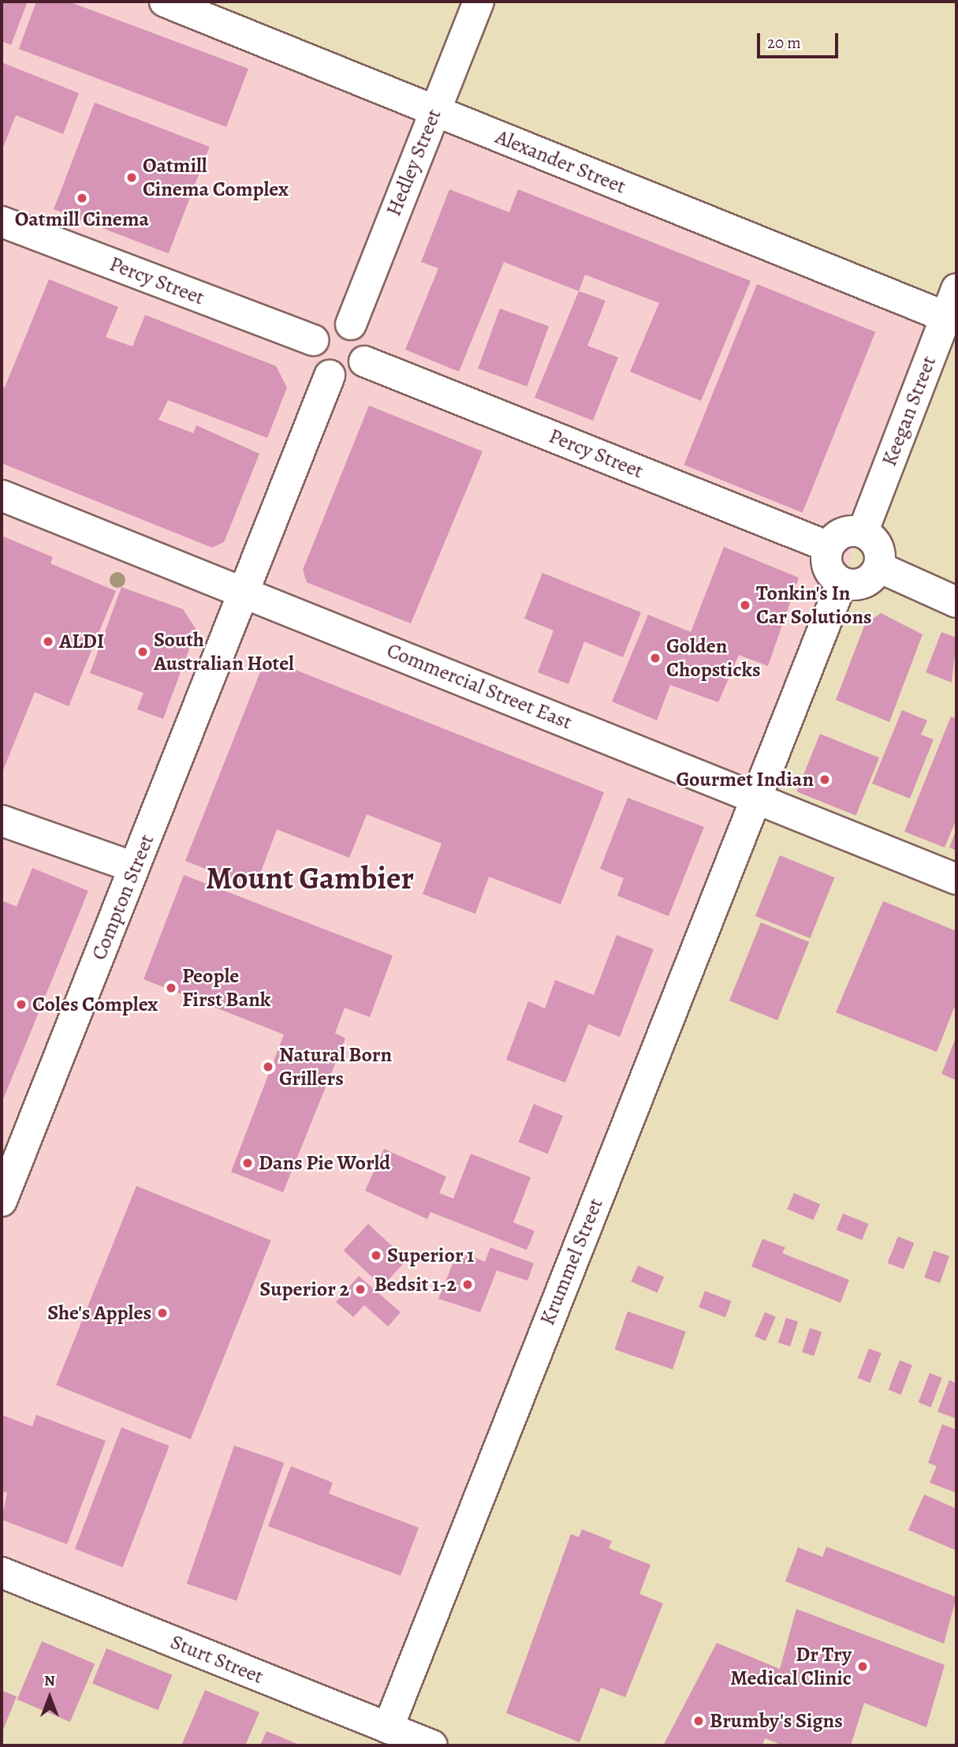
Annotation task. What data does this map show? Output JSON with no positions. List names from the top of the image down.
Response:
{
  "streets": {
    "street": [
      "Alexander Street",
      "Hedley Street",
      "Percy Street",
      "Keegan Street",
      "Commercial Street East",
      "Compton Street",
      "Krummel Street",
      "Sturt Street"
    ]
  },
  "crossings": [
    ["Alexander Street", "Hedley Street"],
    ["Alexander Street", "Keegan Street"],
    ["Hedley Street", "Percy Street"],
    ["Percy Street", "Keegan Street"],
    ["Commercial Street East", "Compton Street"],
    ["Commercial Street East", "Krummel Street"],
    ["Krummel Street", "Sturt Street"]
  ],
  "districts": ["Mount Gambier"],
  "places": [
    "Oatmill Cinema Complex",
    "Oatmill Cinema",
    "Tonkin's In Car Solutions",
    "ALDI",
    "South Australian Hotel",
    "Golden Chopsticks",
    "Gourmet Indian",
    "People First Bank",
    "Coles Complex",
    "Natural Born Grillers",
    "Dans Pie World",
    "Superior 1",
    "Bedsit 1-2",
    "Superior 2",
    "She's Apples",
    "Dr Try Medical Clinic",
    "Brumby's Signs"
  ],
  "scale_bar": "20 m",
  "north": "top"
}
